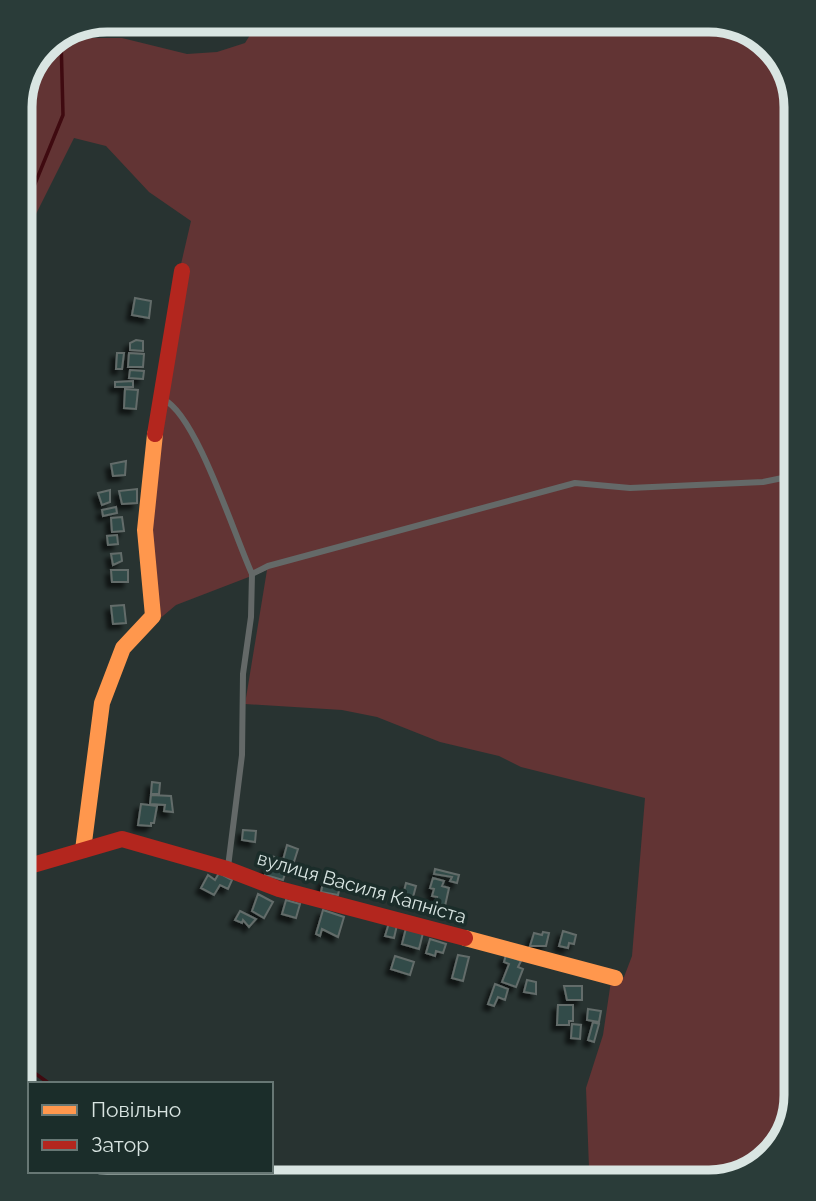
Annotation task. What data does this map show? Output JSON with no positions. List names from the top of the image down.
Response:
{
  "streets": {
    "street": ["вулиця Василя Капніста"]
  },
  "legend": ["Повільно", "Затор"]
}
